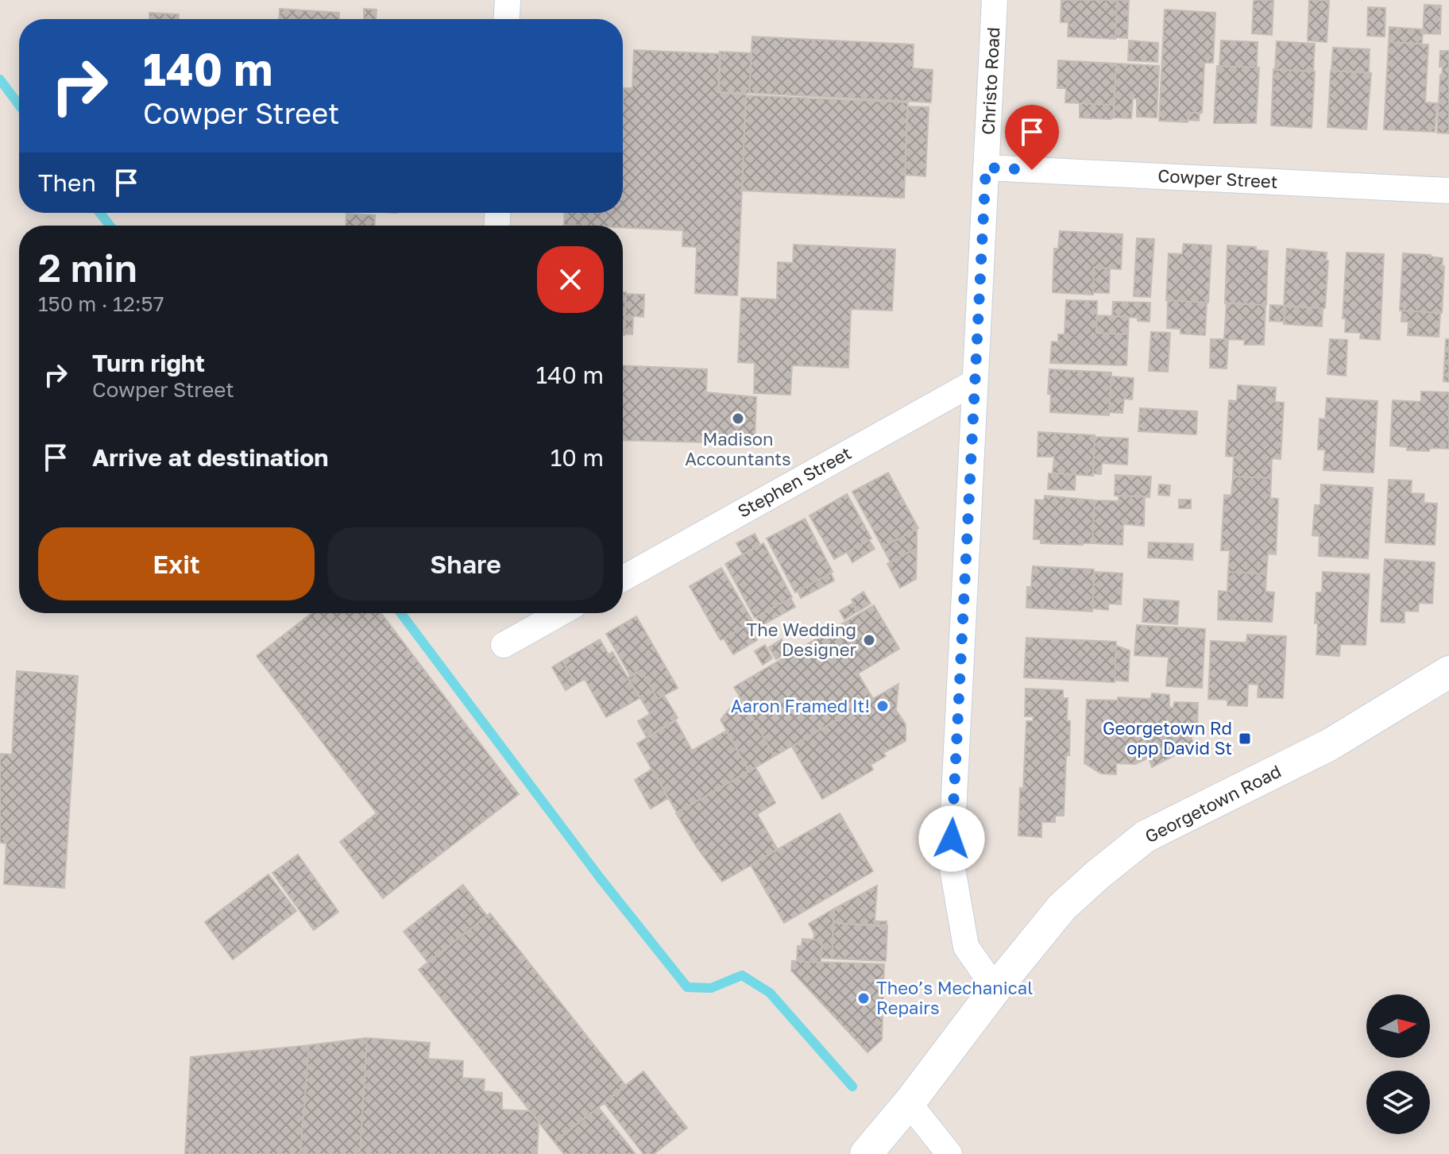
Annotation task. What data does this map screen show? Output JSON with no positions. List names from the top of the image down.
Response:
{
  "streets": {
    "street": [
      "Christo Road",
      "Cowper Street",
      "Stephen Street",
      "Georgetown Road"
    ]
  },
  "crossings": [
    ["Christo Road", "Cowper Street"],
    ["Christo Road", "Stephen Street"],
    ["Christo Road", "Georgetown Road"]
  ],
  "places": {
    "other": [
      "Madison Accountants",
      "The Wedding Designer",
      "Aaron Framed It!",
      "Theo’s Mechanical Repairs"
    ],
    "transit": ["Georgetown Rd opp David St"]
  },
  "north": "right",
  "page": {
    "turn": ["140 m", "Cowper Street"],
    "then": "Then",
    "heading": ["2 min", "150 m · 12:57"],
    "list": [
      {
        "name": "Turn right",
        "note": "Cowper Street",
        "value": "140 m"
      },
      {
        "name": "Arrive at destination",
        "value": "10 m"
      }
    ],
    "buttons": ["Exit", "Share"]
  }
}
